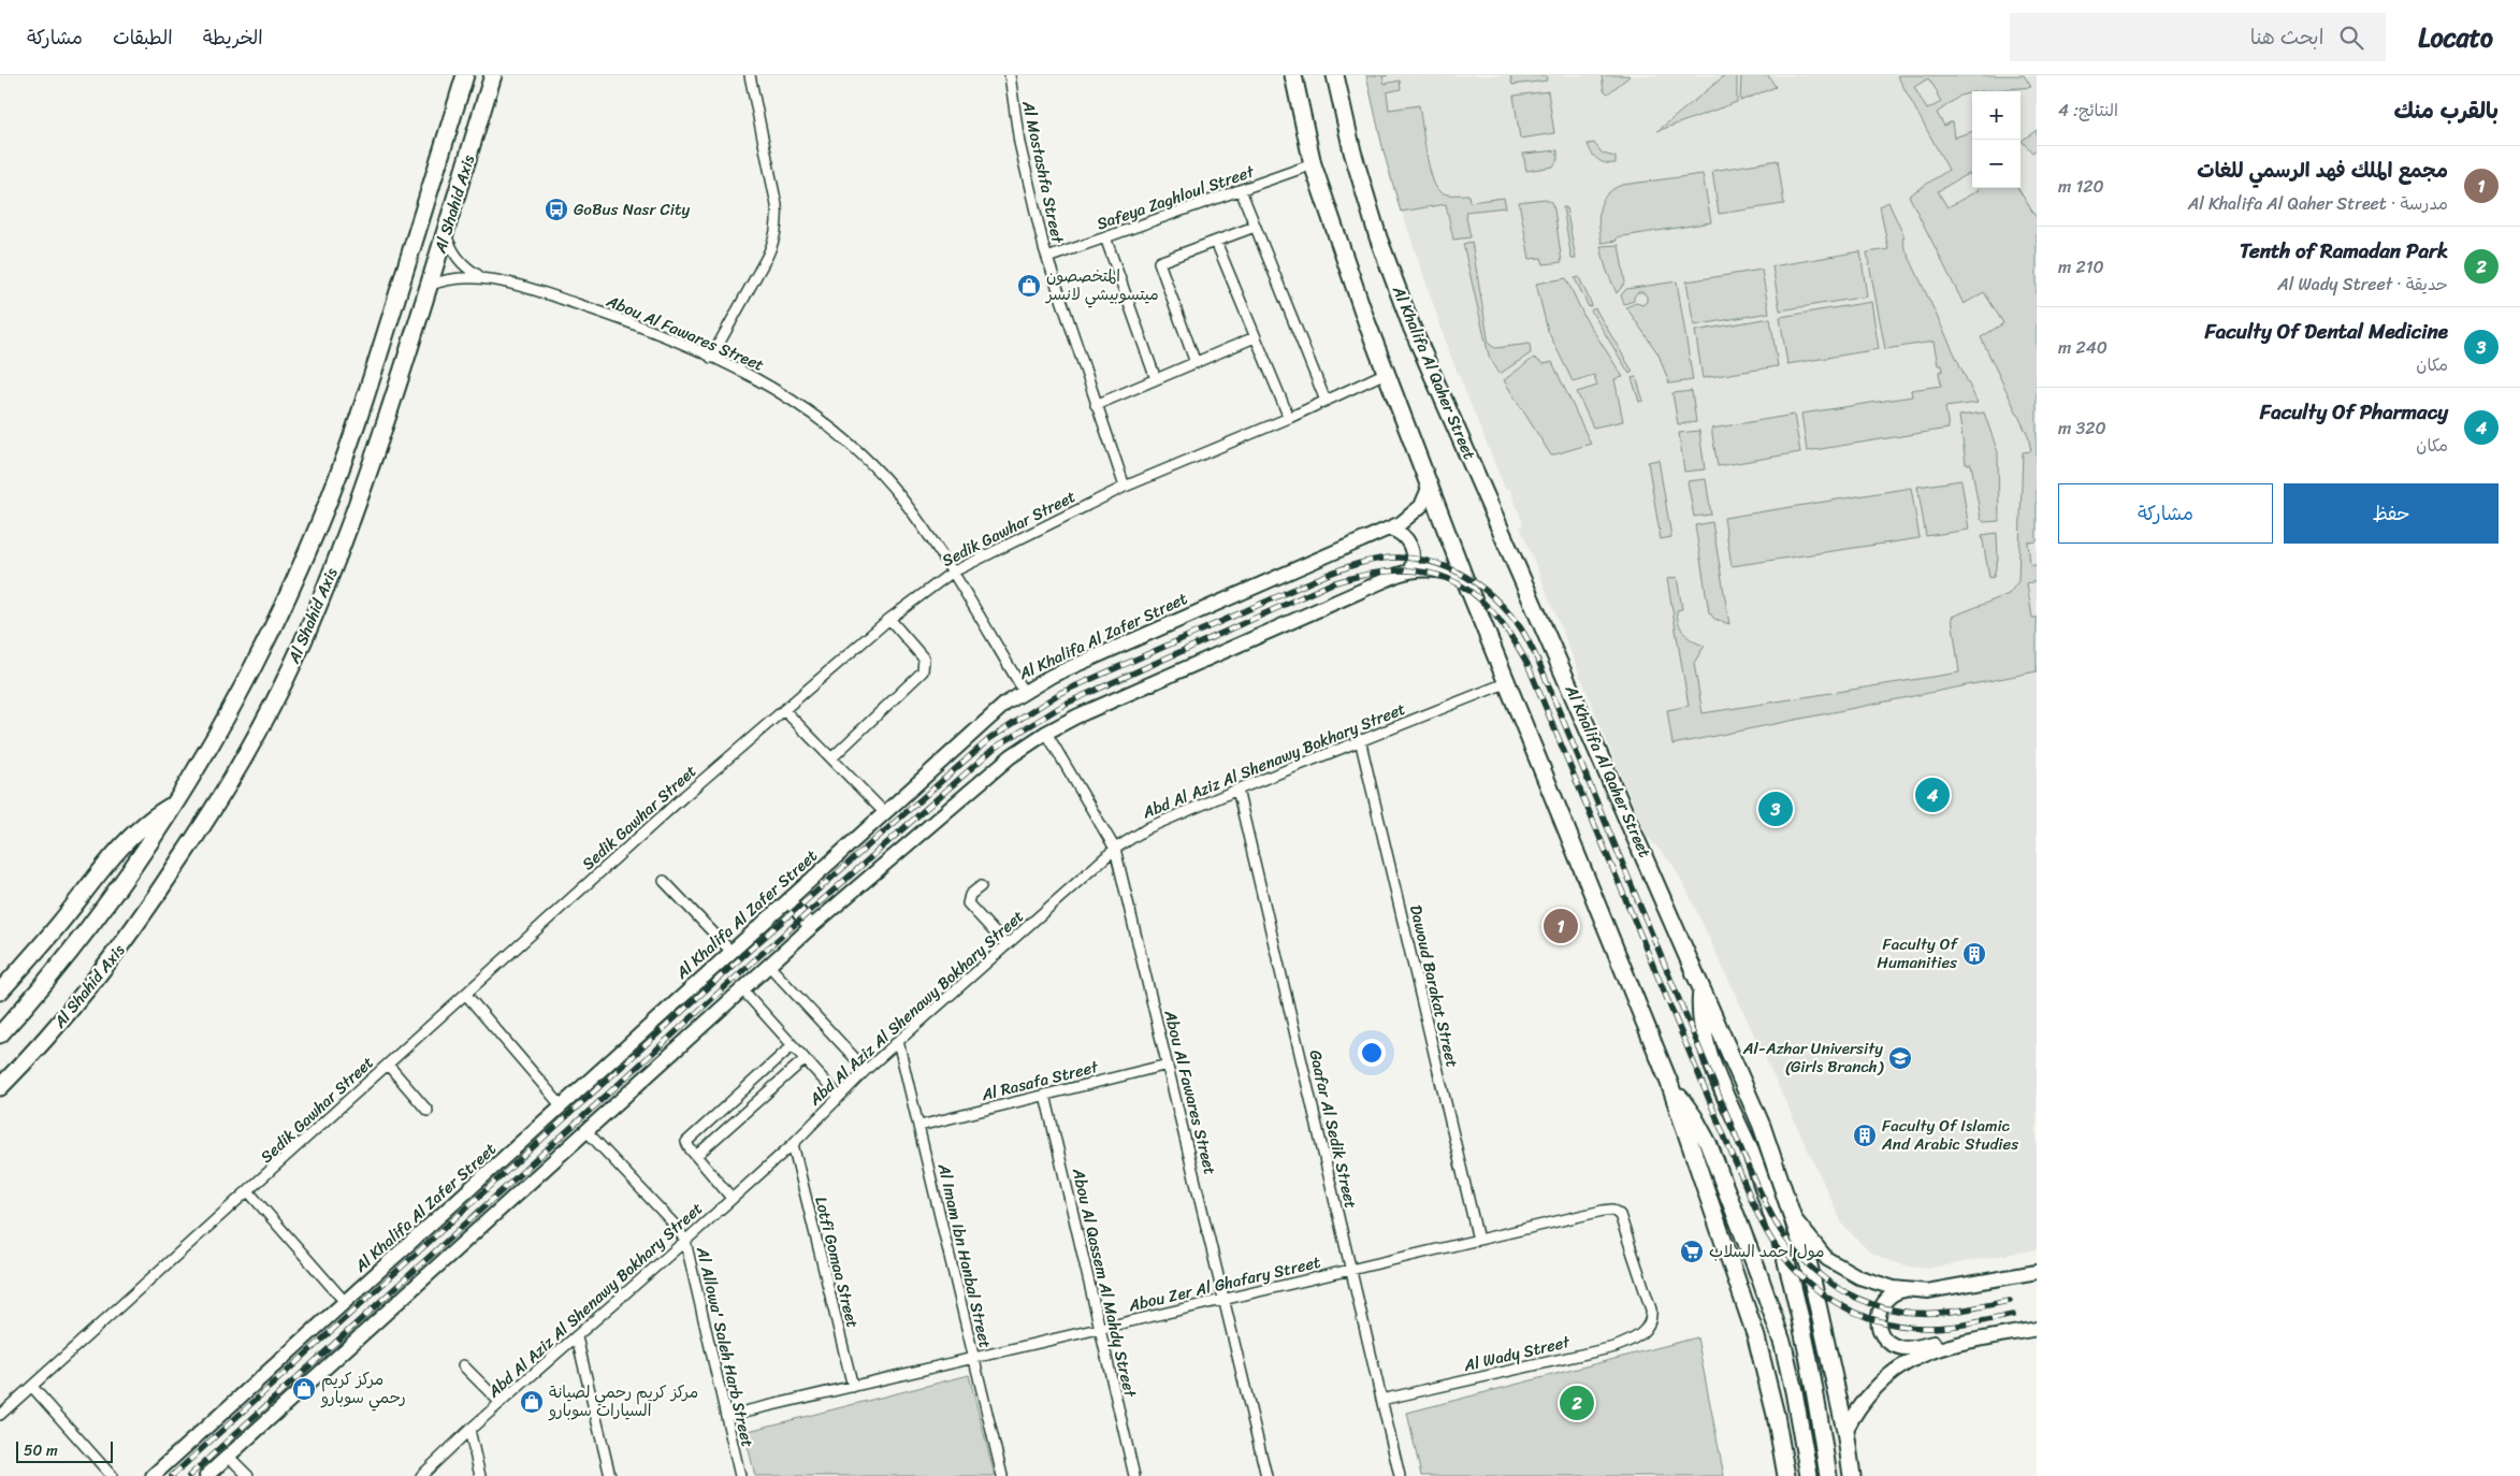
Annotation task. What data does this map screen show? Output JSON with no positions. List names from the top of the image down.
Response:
{
  "streets": {
    "main road": ["Al Shahid Axis", "Al Khalifa Al Qaher Street"],
    "street": [
      "Al Mostashfa Street",
      "Safeya Zaghloul Street",
      "Abou Al Fawares Street",
      "Sedik Gawhar Street",
      "Al Khalifa Al Zafer Street",
      "Abd Al Aziz Al Shenawy Bokhary Street",
      "Dawoud Barakat Street",
      "Al Rasafa Street",
      "Gaafar Al Sedik Street",
      "Al Imam Ibn Hanbal Street",
      "Lotfi Gomaa Street",
      "Abou Al Qassem Al Mahdy Street",
      "Abou Zer Al Ghafary Street",
      "Al Allowa' Saleh Harb Street",
      "Al Wady Street"
    ]
  },
  "crossings": [
    ["Al Mostashfa Street", "Safeya Zaghloul Street"],
    ["Al Mostashfa Street", "Sedik Gawhar Street"],
    ["Al Shahid Axis", "Abou Al Fawares Street"],
    ["Abou Al Fawares Street", "Sedik Gawhar Street"],
    ["Abou Al Fawares Street", "Al Khalifa Al Zafer Street"],
    ["Abou Al Fawares Street", "Abd Al Aziz Al Shenawy Bokhary Street"],
    ["Abou Al Fawares Street", "Al Rasafa Street"],
    ["Abou Al Fawares Street", "Abou Zer Al Ghafary Street"],
    ["Abd Al Aziz Al Shenawy Bokhary Street", "Dawoud Barakat Street"],
    ["Abd Al Aziz Al Shenawy Bokhary Street", "Gaafar Al Sedik Street"],
    ["Abd Al Aziz Al Shenawy Bokhary Street", "Al Imam Ibn Hanbal Street"],
    ["Abd Al Aziz Al Shenawy Bokhary Street", "Lotfi Gomaa Street"],
    ["Abd Al Aziz Al Shenawy Bokhary Street", "Al Allowa' Saleh Harb Street"],
    ["Dawoud Barakat Street", "Abou Zer Al Ghafary Street"],
    ["Al Rasafa Street", "Al Imam Ibn Hanbal Street"],
    ["Al Rasafa Street", "Abou Al Qassem Al Mahdy Street"],
    ["Gaafar Al Sedik Street", "Abou Zer Al Ghafary Street"],
    ["Gaafar Al Sedik Street", "Al Wady Street"],
    ["Al Imam Ibn Hanbal Street", "Abou Zer Al Ghafary Street"],
    ["Lotfi Gomaa Street", "Abou Zer Al Ghafary Street"],
    ["Abou Al Qassem Al Mahdy Street", "Abou Zer Al Ghafary Street"],
    ["Abou Zer Al Ghafary Street", "Al Allowa' Saleh Harb Street"],
    ["Abou Zer Al Ghafary Street", "Al Wady Street"]
  ],
  "places": {
    "bus stop": ["GoBus Nasr City"],
    "shop": ["المتخصصون ميتسوبيشي لانسر", "مركز كريم رحمي سوبارو", "مركز كريم رحمي لصيانة السيارات سوبارو"],
    "building": ["Faculty Of Humanities", "Faculty Of Islamic And Arabic Studies"],
    "school or university": ["Al-Azhar University (Girls Branch)"],
    "supermarket": ["مول احمد السلاب"]
  },
  "scale_bar": "50 m",
  "page": {
    "header": "Locato",
    "search": "ابحث هنا",
    "nav": ["الخريطة", "الطبقات", "مشاركة"],
    "heading": ["بالقرب منك", "النتائج: 4"],
    "map_buttons": ["+", "−"],
    "list": [
      {
        "mark": "1",
        "name": "مجمع الملك فهد الرسمي للغات",
        "note": "مدرسة · Al Khalifa Al Qaher Street",
        "value": "120 m"
      },
      {
        "mark": "2",
        "name": "Tenth of Ramadan Park",
        "note": "حديقة · Al Wady Street",
        "value": "210 m"
      },
      {
        "mark": "3",
        "name": "Faculty Of Dental Medicine",
        "note": "مكان",
        "value": "240 m"
      },
      {
        "mark": "4",
        "name": "Faculty Of Pharmacy",
        "note": "مكان",
        "value": "320 m"
      }
    ],
    "buttons": ["حفظ", "مشاركة"],
    "pins": [
      "4",
      "3",
      "1",
      "2"
    ],
    "scale": "50 m"
  }
}
